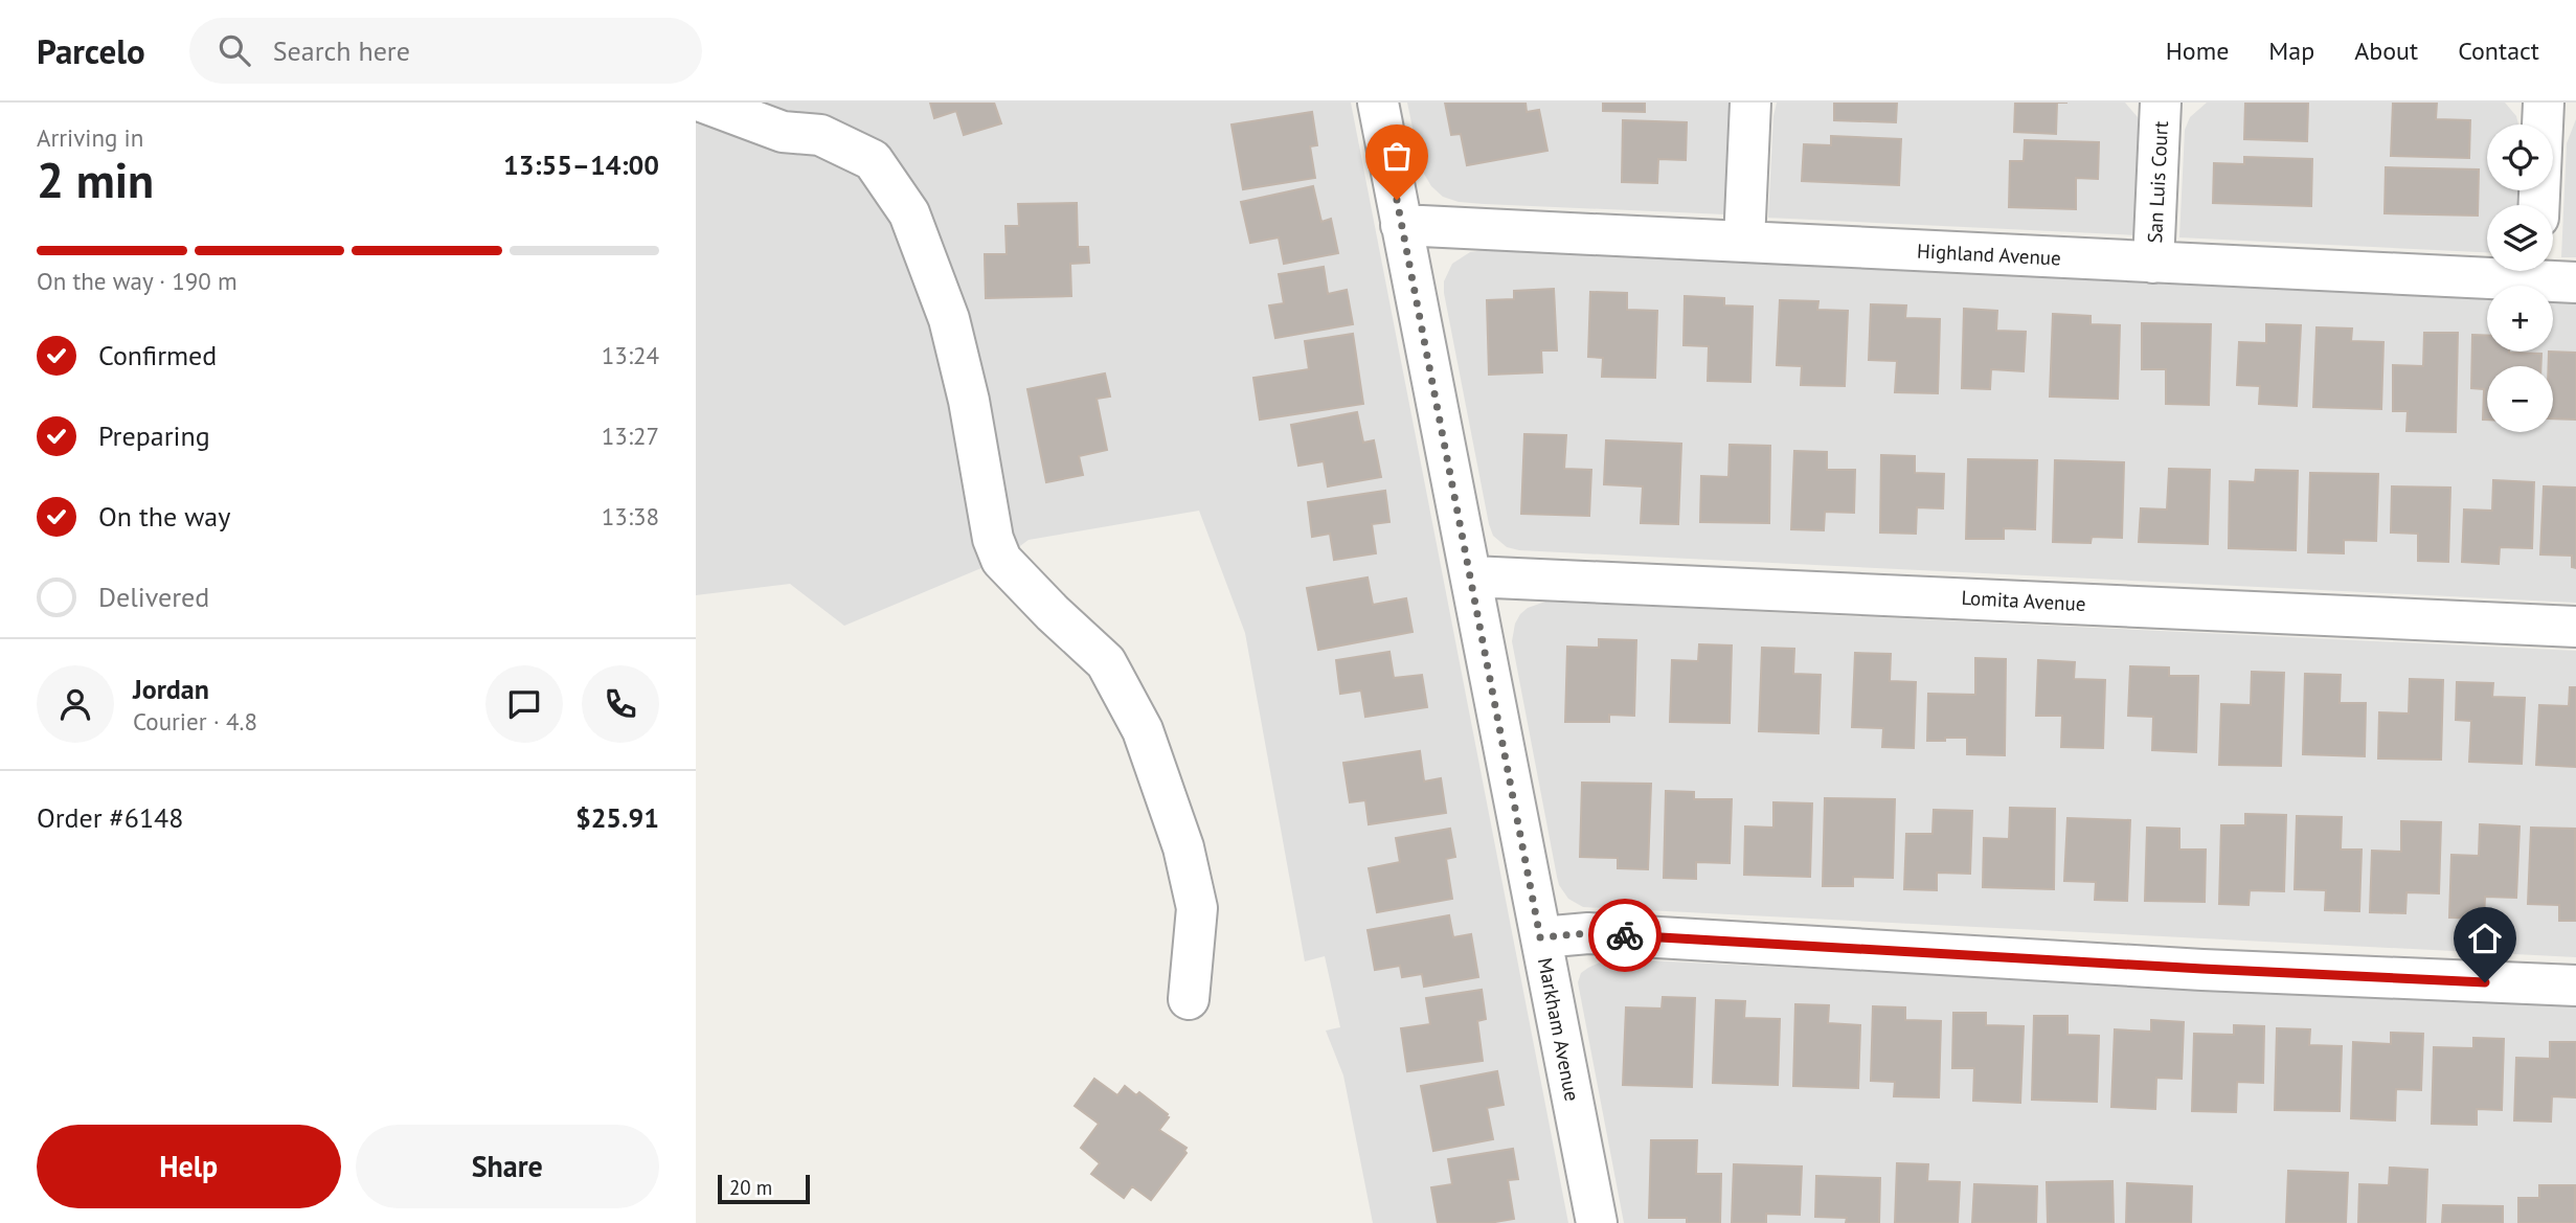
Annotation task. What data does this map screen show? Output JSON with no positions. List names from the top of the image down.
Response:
{
  "streets": {
    "street": [
      "San Luis Court",
      "Highland Avenue",
      "Lomita Avenue",
      "Markham Avenue"
    ]
  },
  "crossings": [
    ["San Luis Court", "Highland Avenue"],
    ["Highland Avenue", "Markham Avenue"],
    ["Lomita Avenue", "Markham Avenue"]
  ],
  "scale_bar": "20 m",
  "page": {
    "header": "Parcelo",
    "search": "Search here",
    "nav": [
      "Home",
      "Map",
      "About",
      "Contact"
    ],
    "heading": ["2 min", "Arriving in", "13:55–14:00"],
    "panel": [
      "Jordan",
      "Courier · 4.8",
      "Order #6148",
      "$25.91"
    ],
    "map_buttons": ["+", "−"],
    "bar": "On the way · 190 m",
    "list": [
      ["Confirmed", "13:24"],
      ["Preparing", "13:27"],
      ["On the way", "13:38"],
      "Delivered"
    ],
    "buttons": ["Help", "Share"],
    "scale": "20 m"
  }
}
